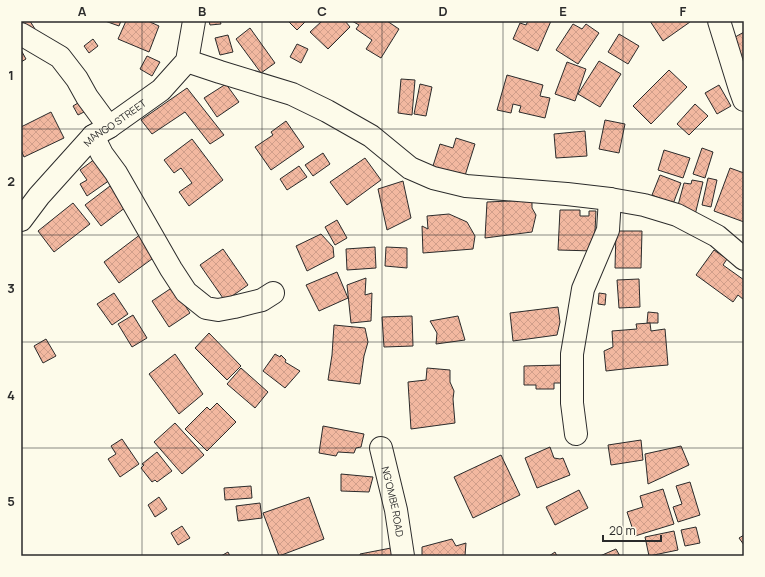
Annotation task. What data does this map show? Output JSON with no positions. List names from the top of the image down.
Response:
{
  "streets": {
    "street": ["MANGO STREET", "NG'OMBE ROAD"]
  },
  "scale_bar": "20 m",
  "grid": {
    "columns": [
      "A",
      "B",
      "C",
      "D",
      "E",
      "F"
    ],
    "rows": [
      "1",
      "2",
      "3",
      "4",
      "5"
    ]
  }
}
